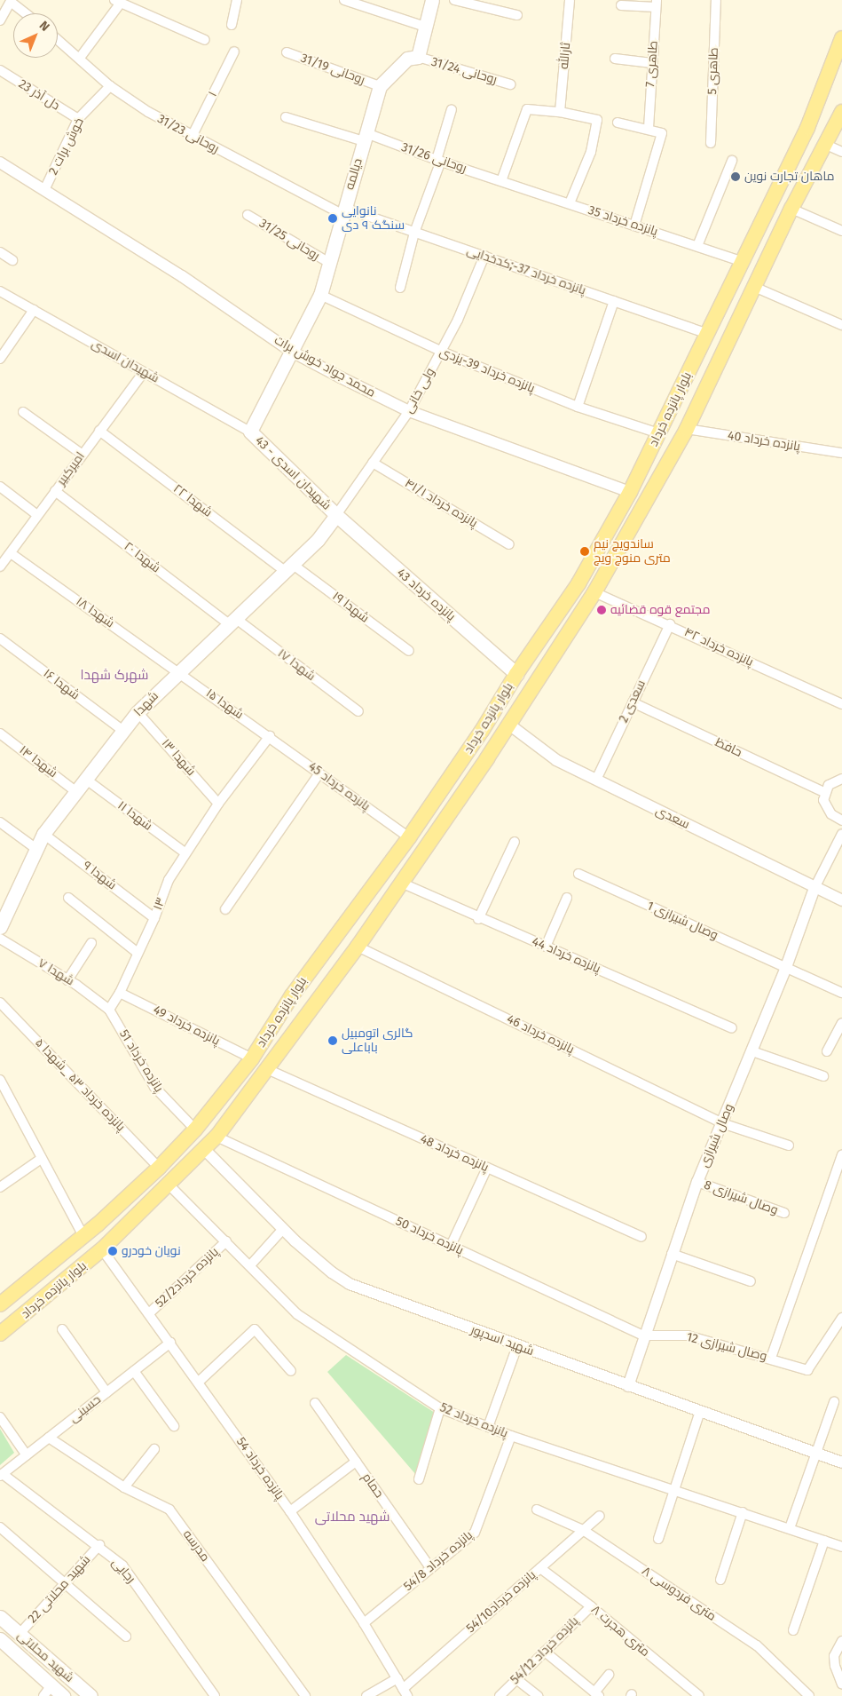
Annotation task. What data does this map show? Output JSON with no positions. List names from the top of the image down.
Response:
{
  "streets": {
    "main road": [
      "دیالمه",
      "بلوار پانزده خرداد",
      "شهیدان اسدی - 43",
      "پانزده خرداد 43",
      "شهدا",
      "شهید محلاتی"
    ],
    "street": [
      "ثارالله",
      "طاهری 7",
      "روحانی 31/19",
      "روحانی 31/24",
      "طاهری 5",
      "۱",
      "دل آذر 23",
      "روحانی 31/23",
      "خوش برات 2",
      "روحانی 31/26",
      "پانزده خرداد 35",
      "روحانی 31/25",
      "پانزده خرداد 37-;کدخدایی",
      "شهیدان اسدی",
      "محمد جواد خوش برات",
      "پانزده خرداد 39-یزدی",
      "ولی خانی",
      "پانزده خرداد 40",
      "امیرکبیر",
      "شهدا ۲۲",
      "پانزده خرداد ۴۱/۱",
      "شهدا ۲۰",
      "شهدا ۱۹",
      "شهدا ۱۸",
      "پانزده خرداد ۴۲",
      "شهدا ۱۷",
      "شهدا ۱۶",
      "سعدی 2",
      "شهدا ۱۵",
      "حافظ",
      "شهدا ۱۳",
      "شهدا ۱۴",
      "پانزده خرداد 45",
      "شهدا ۱۱",
      "سعدی",
      "شهدا ۹",
      "۱۳",
      "وصال شیرازی 1",
      "پانزده خرداد 44",
      "شهدا ۷",
      "پانزده خرداد 49",
      "پانزده خرداد 46",
      "پانزده خرداد 51",
      "پانزده خرداد ۵۳ _شهدا ۵",
      "وصال شیرازی",
      "پانزده خرداد 48",
      "وصال شیرازی 8",
      "پانزده خرداد 50",
      "پانزده خرداد52/2",
      "شهید اسدپور",
      "وصال شیرازی 12",
      "حسینی",
      "پانزده خرداد 52",
      "پانزده خرداد 54",
      "حمام",
      "مدرسه",
      "پانزده خرداد 54/8",
      "رجایی",
      "شهید محلاتی 22",
      "۸ متری فردوسی",
      "پانزده خرداد54/10",
      "۸ متری هجرت",
      "پانزده خرداد 54/12"
    ]
  },
  "crossings": [
    ["روحانی 31/19", "دیالمه"],
    ["۱", "روحانی 31/23"],
    ["دل آذر 23", "خوش برات 2"],
    ["روحانی 31/23", "خوش برات 2"],
    ["روحانی 31/23", "دیالمه"],
    ["روحانی 31/23", "پانزده خرداد 37-;کدخدایی"],
    ["خوش برات 2", "محمد جواد خوش برات"],
    ["روحانی 31/26", "دیالمه"],
    ["روحانی 31/26", "پانزده خرداد 35"],
    ["دیالمه", "روحانی 31/25"],
    ["دیالمه", "پانزده خرداد 37-;کدخدایی"],
    ["دیالمه", "شهیدان اسدی"],
    ["دیالمه", "محمد جواد خوش برات"],
    ["دیالمه", "پانزده خرداد 39-یزدی"],
    ["دیالمه", "شهیدان اسدی - 43"],
    ["پانزده خرداد 35", "بلوار پانزده خرداد"],
    ["پانزده خرداد 37-;کدخدایی", "ولی خانی"],
    ["پانزده خرداد 37-;کدخدایی", "بلوار پانزده خرداد"],
    ["شهیدان اسدی", "امیرکبیر"],
    ["شهیدان اسدی", "شهیدان اسدی - 43"],
    ["محمد جواد خوش برات", "ولی خانی"],
    ["محمد جواد خوش برات", "بلوار پانزده خرداد"],
    ["پانزده خرداد 39-یزدی", "ولی خانی"],
    ["پانزده خرداد 39-یزدی", "بلوار پانزده خرداد"],
    ["ولی خانی", "شهیدان اسدی - 43"],
    ["ولی خانی", "پانزده خرداد ۴۱/۱"],
    ["ولی خانی", "پانزده خرداد 43"],
    ["ولی خانی", "شهدا"],
    ["بلوار پانزده خرداد", "پانزده خرداد 40"],
    ["بلوار پانزده خرداد", "پانزده خرداد 43"],
    ["بلوار پانزده خرداد", "پانزده خرداد ۴۲"],
    ["بلوار پانزده خرداد", "پانزده خرداد 45"],
    ["بلوار پانزده خرداد", "سعدی"],
    ["بلوار پانزده خرداد", "پانزده خرداد 44"],
    ["بلوار پانزده خرداد", "پانزده خرداد 49"],
    ["بلوار پانزده خرداد", "پانزده خرداد 46"],
    ["بلوار پانزده خرداد", "پانزده خرداد 51"],
    ["بلوار پانزده خرداد", "پانزده خرداد ۵۳ _شهدا ۵"],
    ["بلوار پانزده خرداد", "پانزده خرداد 48"],
    ["بلوار پانزده خرداد", "پانزده خرداد 50"],
    ["بلوار پانزده خرداد", "شهید اسدپور"],
    ["بلوار پانزده خرداد", "پانزده خرداد 52"],
    ["بلوار پانزده خرداد", "پانزده خرداد 54"],
    ["امیرکبیر", "شهدا ۲۲"],
    ["امیرکبیر", "شهدا ۲۰"],
    ["امیرکبیر", "شهدا ۱۸"],
    ["شهیدان اسدی - 43", "پانزده خرداد 43"],
    ["شهیدان اسدی - 43", "شهدا"],
    ["شهدا ۲۲", "شهدا ۱۹"],
    ["شهدا ۲۲", "شهدا"],
    ["شهدا ۲۰", "شهدا ۱۷"],
    ["شهدا ۲۰", "شهدا"],
    ["پانزده خرداد 43", "شهدا"],
    ["شهدا ۱۹", "شهدا"],
    ["شهدا ۱۸", "شهدا"],
    ["شهدا ۱۸", "شهدا ۱۵"],
    ["پانزده خرداد ۴۲", "سعدی 2"],
    ["شهدا ۱۷", "شهدا"],
    ["شهدا ۱۶", "شهدا"],
    ["سعدی 2", "حافظ"],
    ["سعدی 2", "سعدی"],
    ["شهدا", "شهدا ۱۵"],
    ["شهدا", "شهدا ۱۳"],
    ["شهدا", "شهدا ۱۴"],
    ["شهدا", "شهدا ۱۱"],
    ["شهدا", "شهدا ۹"],
    ["شهدا ۱۵", "پانزده خرداد 45"],
    ["شهدا ۱۵", "۱۳"],
    ["شهدا ۱۳", "۱۳"],
    ["پانزده خرداد 45", "۱۳"],
    ["شهدا ۱۱", "۱۳"],
    ["سعدی", "وصال شیرازی"],
    ["شهدا ۹", "۱۳"],
    ["۱۳", "شهدا ۷"],
    ["۱۳", "پانزده خرداد 49"],
    ["۱۳", "پانزده خرداد 51"],
    ["وصال شیرازی 1", "وصال شیرازی"],
    ["شهدا ۷", "پانزده خرداد 51"],
    ["پانزده خرداد 46", "وصال شیرازی"],
    ["وصال شیرازی", "وصال شیرازی 8"],
    ["وصال شیرازی", "پانزده خرداد 50"],
    ["وصال شیرازی", "شهید اسدپور"],
    ["وصال شیرازی", "وصال شیرازی 12"],
    ["پانزده خرداد 50", "وصال شیرازی 12"],
    ["پانزده خرداد52/2", "پانزده خرداد 52"],
    ["پانزده خرداد52/2", "پانزده خرداد 54"],
    ["حسینی", "پانزده خرداد 54"],
    ["حسینی", "مدرسه"],
    ["حسینی", "رجایی"],
    ["پانزده خرداد 52", "پانزده خرداد 54/8"],
    ["پانزده خرداد 54", "پانزده خرداد 54/8"],
    ["پانزده خرداد 54", "پانزده خرداد54/10"],
    ["حمام", "پانزده خرداد 54/8"],
    ["رجایی", "شهید محلاتی 22"],
    ["شهید محلاتی 22", "شهید محلاتی"],
    ["۸ متری فردوسی", "پانزده خرداد54/10"],
    ["پانزده خرداد54/10", "۸ متری هجرت"],
    ["۸ متری هجرت", "پانزده خرداد 54/12"]
  ],
  "districts": ["شهرک شهدا", "شهید محلاتی"],
  "places": [
    "ماهان تجارت نوین",
    "نانوایی سنگک ۹ دی",
    "ساندویچ نیم متری منوچ ویچ",
    "مجتمع قوه قضائیه",
    "گالری اتومبیل باباعلی",
    "نویان خودرو"
  ],
  "north": "top right"
}
